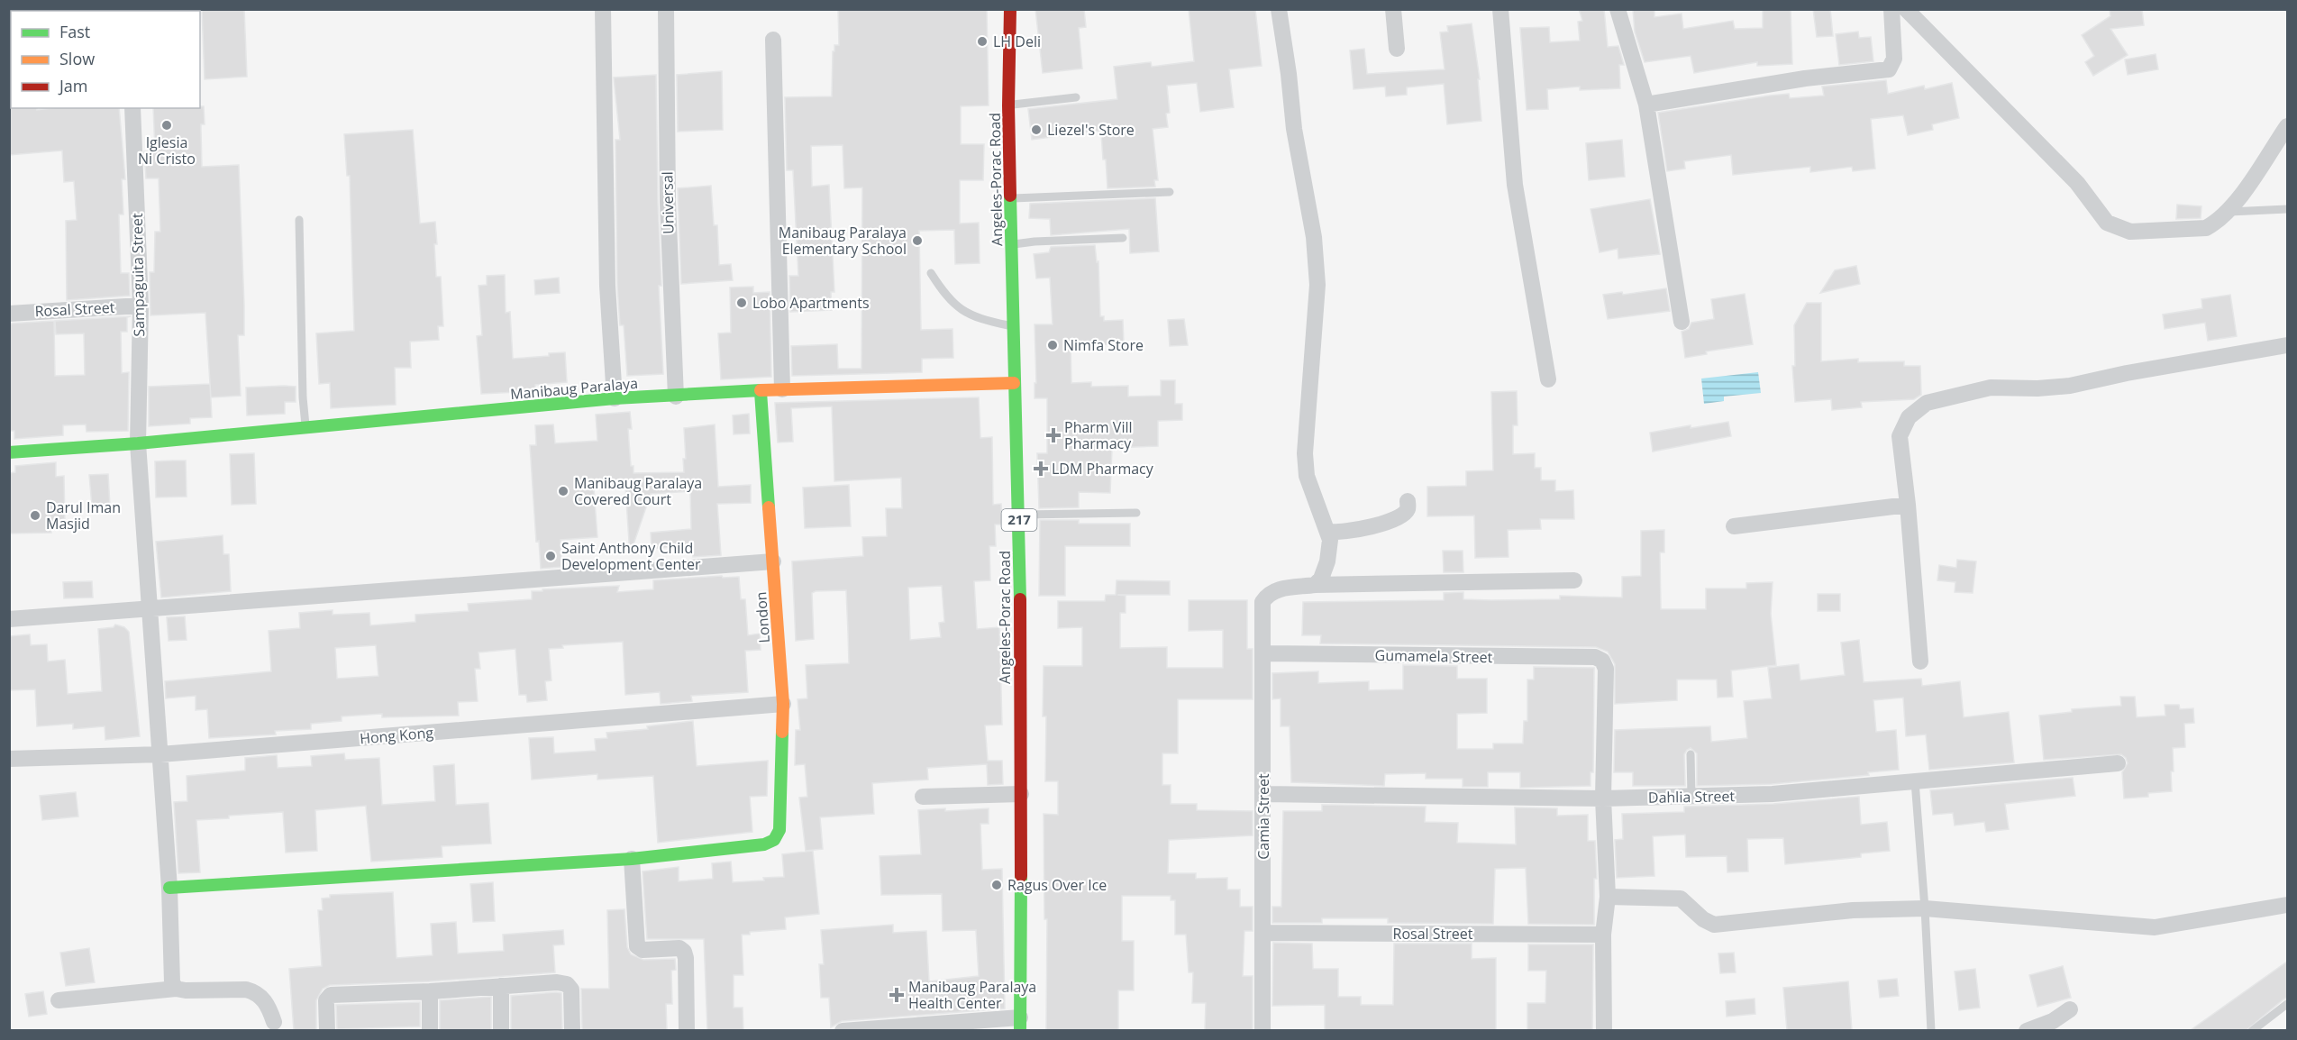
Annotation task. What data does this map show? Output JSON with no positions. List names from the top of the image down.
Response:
{
  "streets": {
    "street": [
      "Angeles-Porac Road",
      "Universal",
      "Sampaguita Street",
      "Rosal Street",
      "Manibaug Paralaya",
      "217",
      "London",
      "Gumamela Street",
      "Hong Kong",
      "Dahlia Street",
      "Camia Street"
    ]
  },
  "crossings": [
    ["Angeles-Porac Road", "Manibaug Paralaya"],
    ["Universal", "Manibaug Paralaya"],
    ["Sampaguita Street", "Rosal Street"],
    ["Sampaguita Street", "Manibaug Paralaya"],
    ["Sampaguita Street", "Hong Kong"],
    ["Rosal Street", "Camia Street"],
    ["Manibaug Paralaya", "London"],
    ["London", "Hong Kong"],
    ["Gumamela Street", "Dahlia Street"],
    ["Gumamela Street", "Camia Street"],
    ["Dahlia Street", "Camia Street"]
  ],
  "places": {
    "other": [
      "LH Deli",
      "Iglesia Ni Cristo",
      "Liezel's Store",
      "Manibaug Paralaya Elementary School",
      "Lobo Apartments",
      "Nimfa Store",
      "Manibaug Paralaya Covered Court",
      "Darul Iman Masjid",
      "Saint Anthony Child Development Center",
      "Ragus Over Ice"
    ],
    "health": ["Pharm Vill Pharmacy", "LDM Pharmacy", "Manibaug Paralaya Health Center"]
  },
  "legend": ["Fast", "Slow", "Jam"]
}
